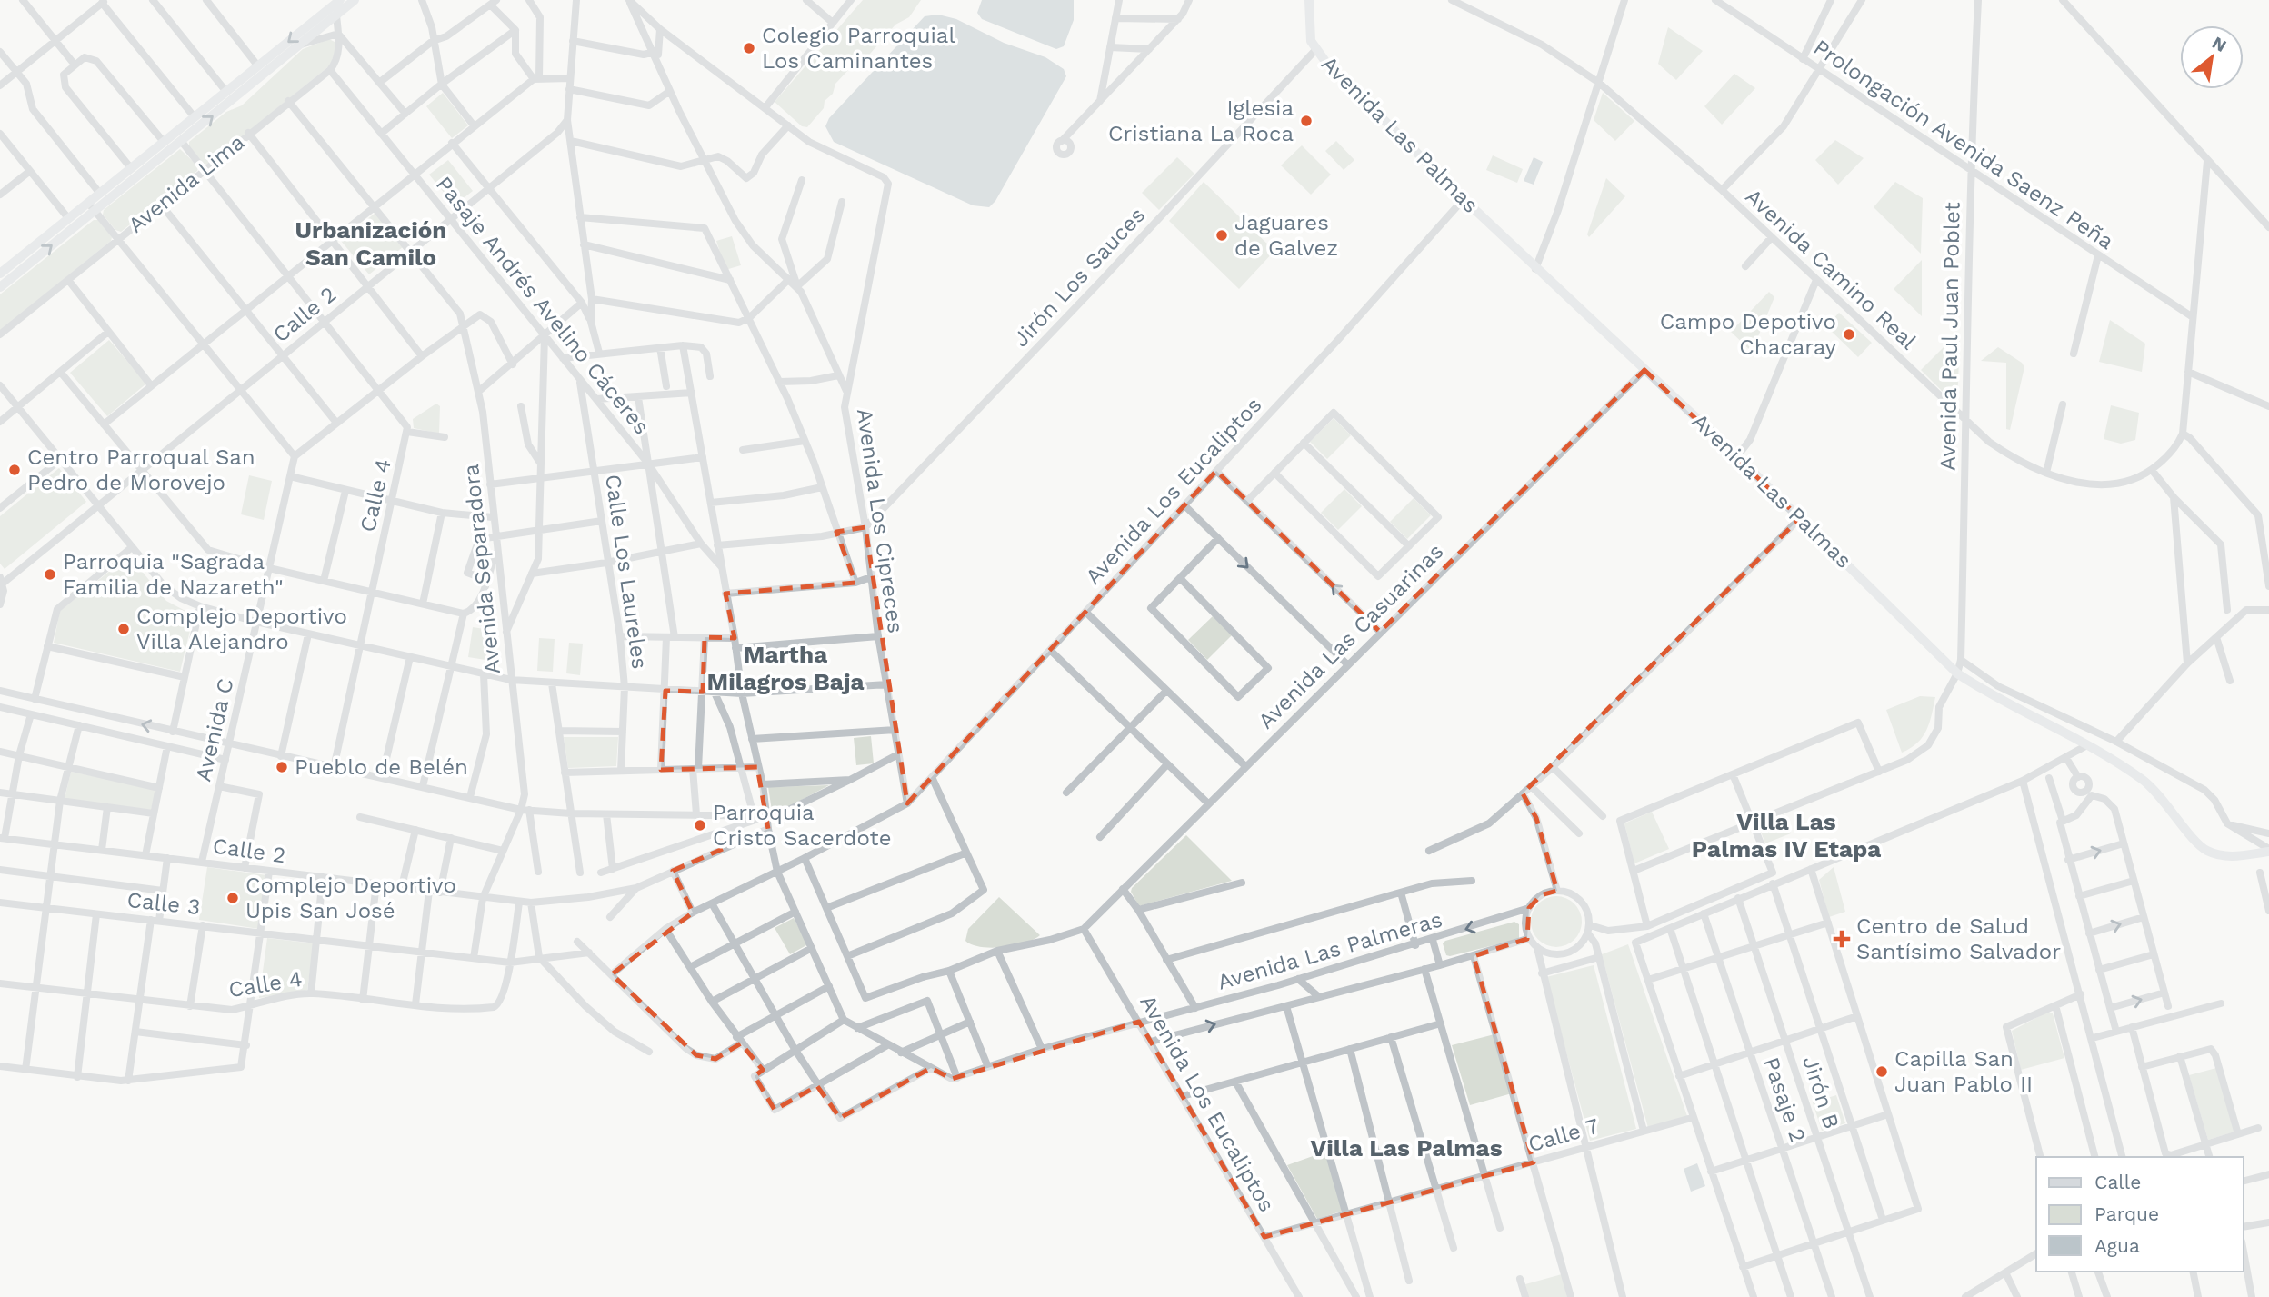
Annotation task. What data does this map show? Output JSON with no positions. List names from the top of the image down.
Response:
{
  "streets": {
    "main road": ["Avenida Las Palmas", "Avenida Lima"],
    "street": [
      "Prolongación Avenida Saenz Peña",
      "Avenida Camino Real",
      "Jirón Los Sauces",
      "Pasaje Andrés Avelino Cáceres",
      "Calle 2",
      "Avenida Paul Juan Poblet",
      "Avenida Los Eucaliptos",
      "Calle 4",
      "Avenida Los Cipreces",
      "Avenida Separadora",
      "Calle Los Laureles",
      "Avenida Las Casuarinas",
      "Avenida C",
      "Calle 3",
      "Avenida Las Palmeras",
      "Jirón B",
      "Pasaje 2",
      "Calle 7"
    ]
  },
  "crossings": [
    ["Avenida Las Palmas", "Jirón Los Sauces"],
    ["Avenida Las Palmas", "Avenida Paul Juan Poblet"],
    ["Avenida Las Palmas", "Avenida Los Eucaliptos"],
    ["Avenida Las Palmas", "Avenida Las Casuarinas"],
    ["Prolongación Avenida Saenz Peña", "Avenida Paul Juan Poblet"],
    ["Avenida Lima", "Pasaje Andrés Avelino Cáceres"],
    ["Avenida Lima", "Calle 4"],
    ["Avenida Lima", "Avenida Separadora"],
    ["Avenida Camino Real", "Avenida Paul Juan Poblet"],
    ["Jirón Los Sauces", "Avenida Los Cipreces"],
    ["Pasaje Andrés Avelino Cáceres", "Calle 2"],
    ["Pasaje Andrés Avelino Cáceres", "Calle Los Laureles"],
    ["Calle 2", "Calle 4"],
    ["Calle 2", "Avenida Separadora"],
    ["Calle 2", "Avenida C"],
    ["Avenida Los Eucaliptos", "Avenida Los Cipreces"],
    ["Avenida Los Eucaliptos", "Avenida Las Casuarinas"],
    ["Avenida Los Eucaliptos", "Avenida Las Palmeras"],
    ["Avenida Los Eucaliptos", "Calle 7"],
    ["Calle 4", "Calle 3"]
  ],
  "districts": [
    "Urbanización San Camilo",
    "Martha Milagros Baja",
    "Villa Las Palmas IV Etapa",
    "Villa Las Palmas"
  ],
  "places": {
    "other": [
      "Colegio Parroquial Los Caminantes",
      "Iglesia Cristiana La Roca",
      "Jaguares de Galvez",
      "Campo Depotivo Chacaray",
      "Centro Parroqual San Pedro de Morovejo",
      "Parroquia \"Sagrada Familia de Nazareth\"",
      "Complejo Deportivo Villa Alejandro",
      "Pueblo de Belén",
      "Parroquia Cristo Sacerdote",
      "Complejo Deportivo Upis San José",
      "Capilla San Juan Pablo II"
    ],
    "health": ["Centro de Salud Santísimo Salvador"]
  },
  "legend": ["Calle", "Parque", "Agua"],
  "north": "top right"
}
